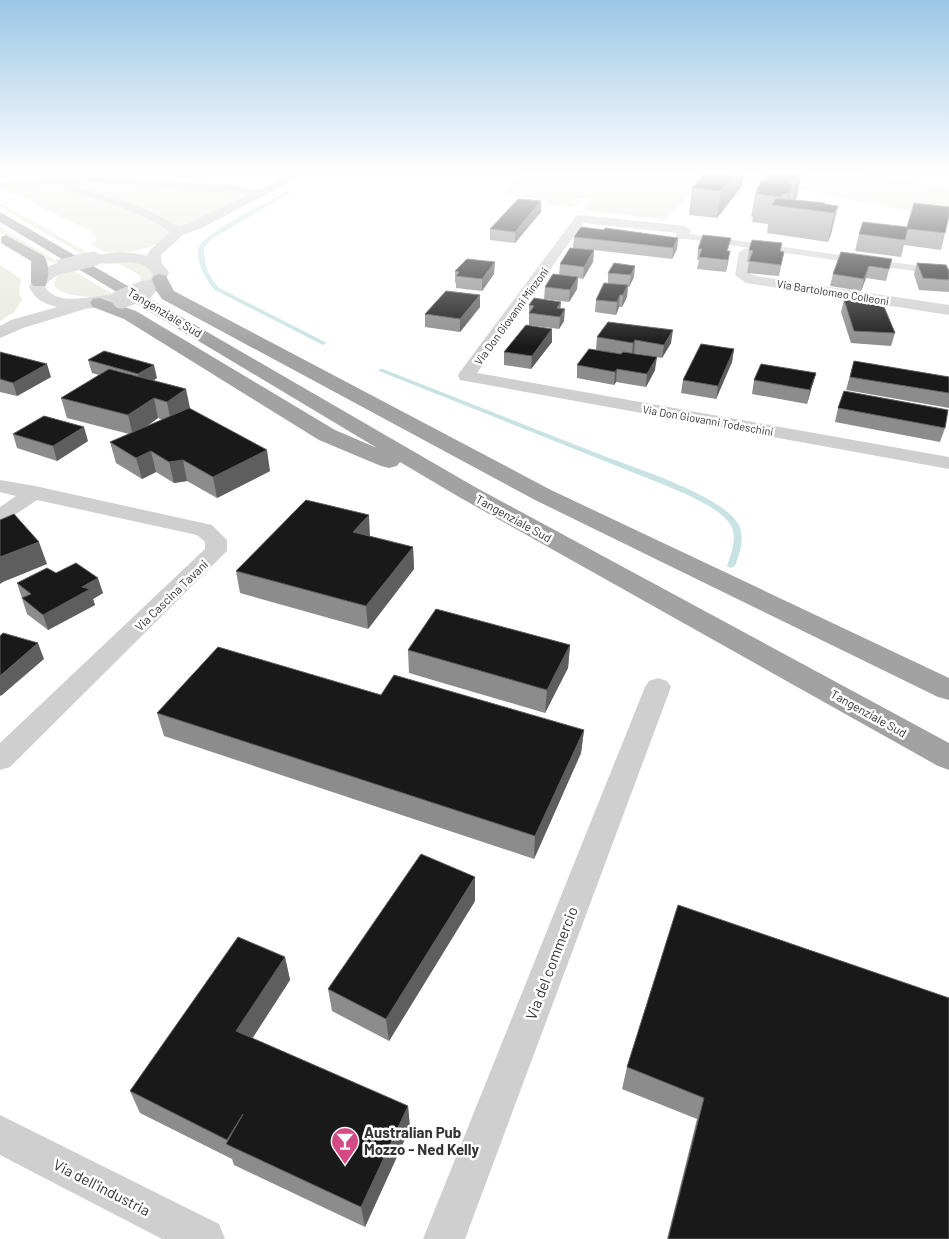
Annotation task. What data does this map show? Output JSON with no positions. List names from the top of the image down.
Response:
{
  "streets": {
    "highway": ["Tangenziale Sud"],
    "street": [
      "Via Bartolomeo Colleoni",
      "Via Don Giovanni Minzoni",
      "Via Don Giovanni Todeschini",
      "Via Cascina Tavani",
      "Via del commercio",
      "Via dell'industria"
    ]
  },
  "crossings": [
    ["Via Don Giovanni Minzoni", "Via Don Giovanni Todeschini"]
  ],
  "places": {
    "bar": ["Australian Pub Mozzo - Ned Kelly"]
  }
}
